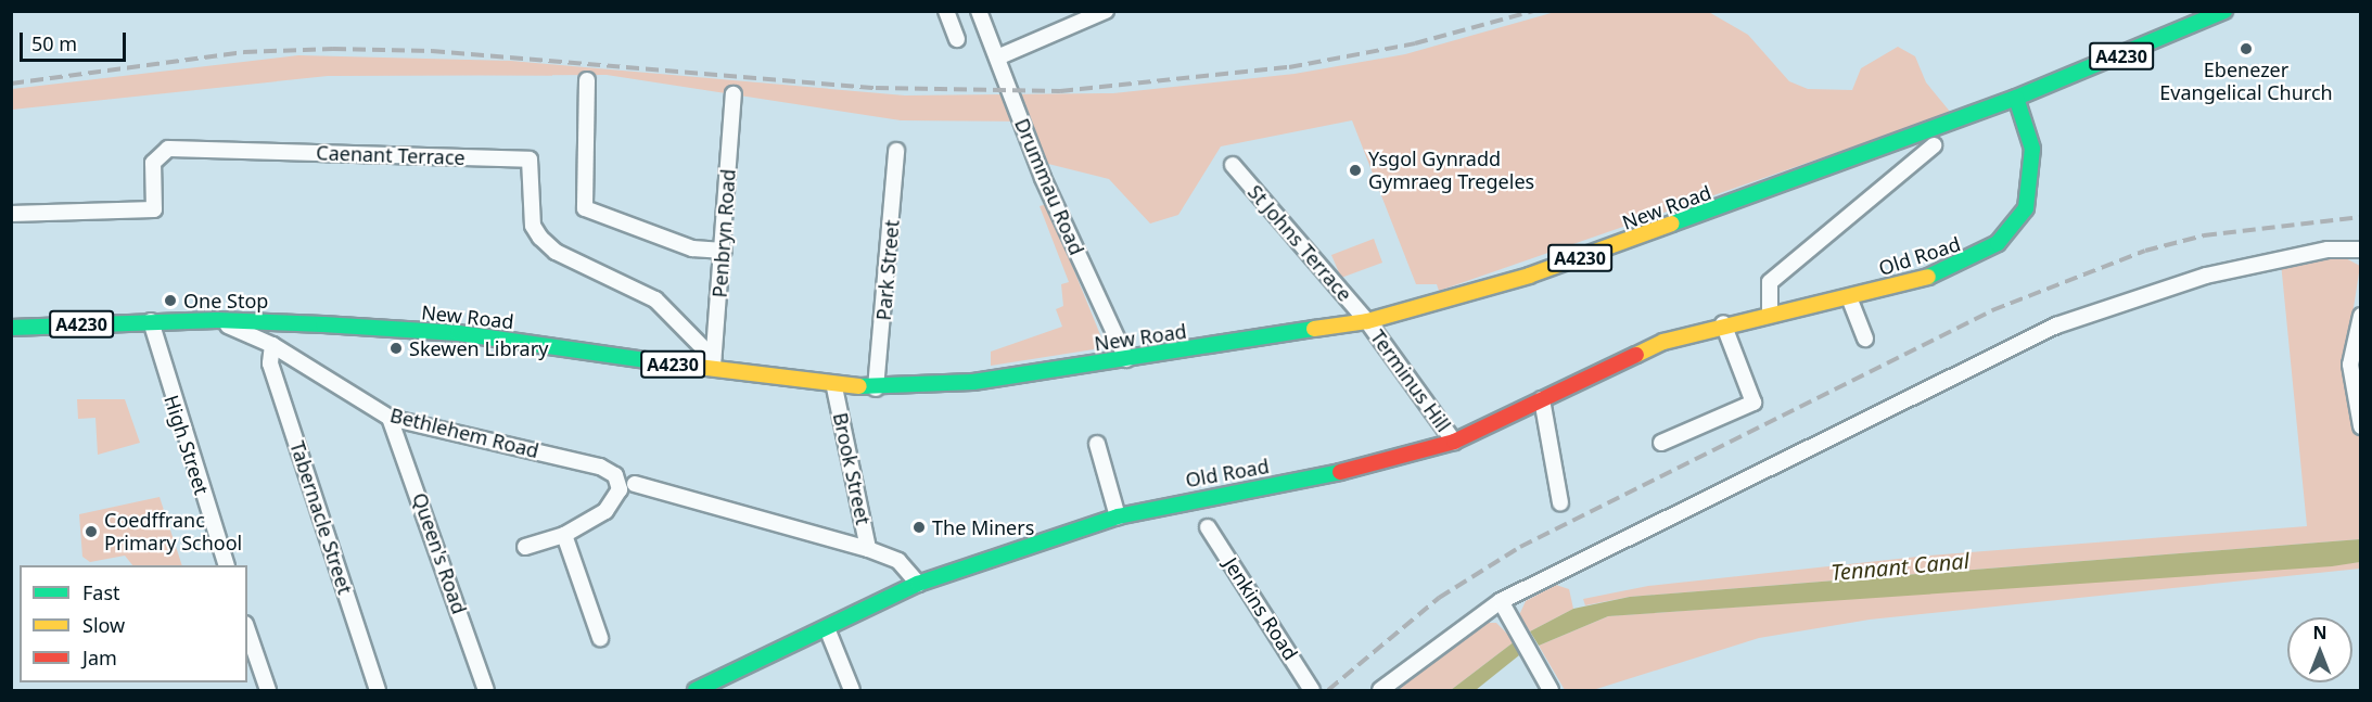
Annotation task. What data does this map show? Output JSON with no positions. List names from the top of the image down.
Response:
{
  "streets": {
    "main road": ["A4230", "New Road", "Old Road"],
    "street": [
      "Caenant Terrace",
      "Drummau Road",
      "Penbryn Road",
      "St Johns Terrace",
      "Park Street",
      "Terminus Hill",
      "Bethlehem Road",
      "High Street",
      "Brook Street",
      "Tabernacle Street",
      "Queen's Road",
      "Jenkins Road"
    ]
  },
  "crossings": [
    ["Caenant Terrace", "New Road"],
    ["Caenant Terrace", "Penbryn Road"],
    ["Drummau Road", "New Road"],
    ["New Road", "Penbryn Road"],
    ["New Road", "St Johns Terrace"],
    ["New Road", "Old Road"],
    ["New Road", "Park Street"],
    ["New Road", "Terminus Hill"],
    ["New Road", "Bethlehem Road"],
    ["New Road", "High Street"],
    ["New Road", "Brook Street"],
    ["St Johns Terrace", "Terminus Hill"],
    ["Old Road", "Terminus Hill"],
    ["Bethlehem Road", "Tabernacle Street"],
    ["Bethlehem Road", "Queen's Road"]
  ],
  "water": ["Tennant Canal"],
  "places": [
    "Ebenezer Evangelical Church",
    "Ysgol Gynradd Gymraeg Tregeles",
    "One Stop",
    "Skewen Library",
    "The Miners",
    "Coedffranc Primary School"
  ],
  "legend": ["Fast", "Slow", "Jam"],
  "scale_bar": "50 m",
  "north": "top"
}
